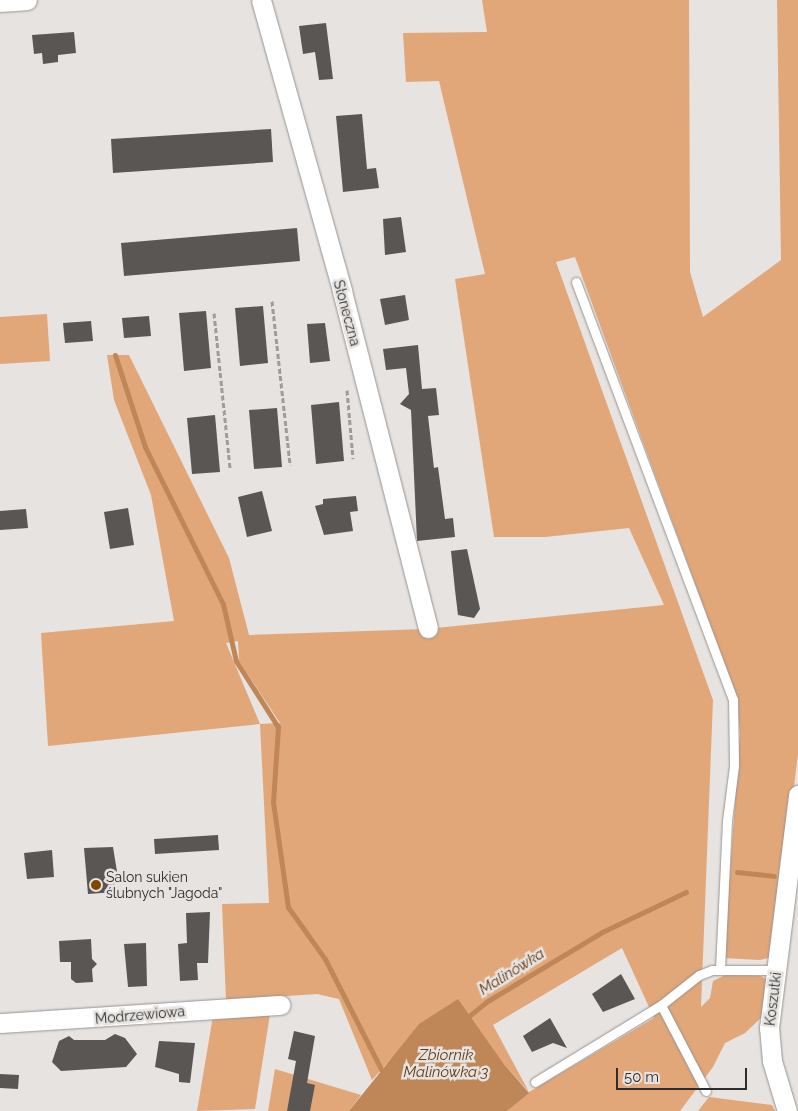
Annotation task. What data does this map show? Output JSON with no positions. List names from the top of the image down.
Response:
{
  "streets": {
    "street": ["Słoneczna", "Koszutki", "Modrzewiowa"]
  },
  "water": ["Malinówka", "Zbiornik Malinówka 3"],
  "places": ["Salon sukien ślubnych \"Jagoda\""],
  "scale_bar": "50 m"
}
